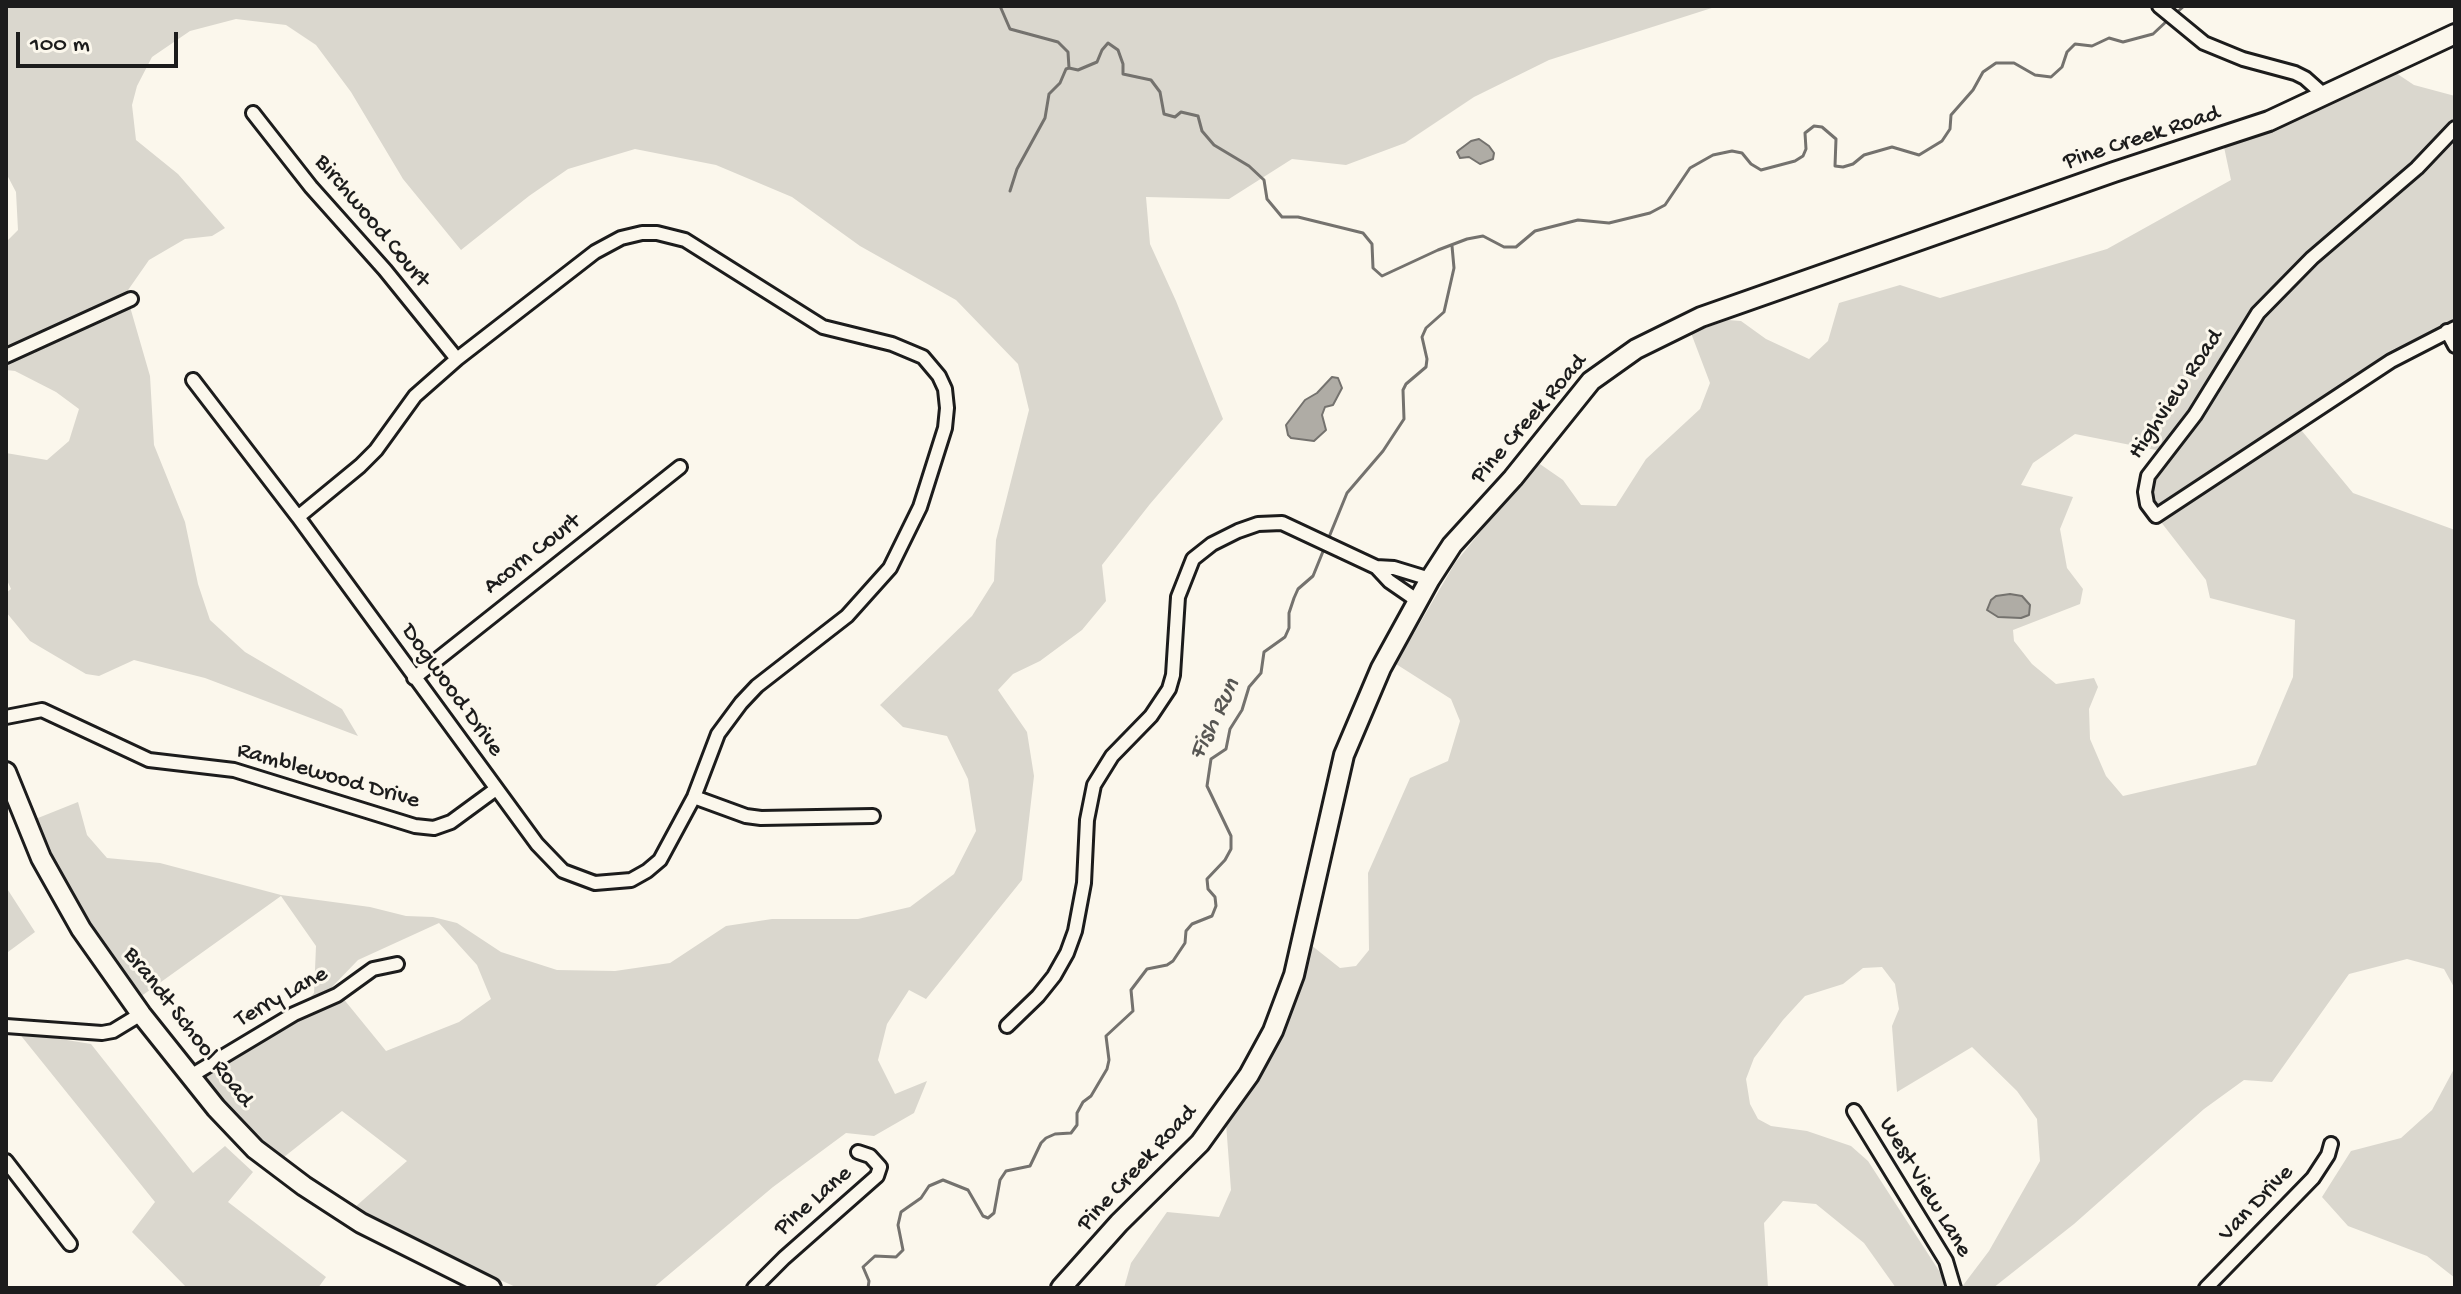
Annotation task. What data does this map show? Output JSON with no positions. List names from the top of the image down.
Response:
{
  "streets": {
    "street": [
      "Pine Creek Road",
      "Birchwood Court",
      "Highview Road",
      "Acorn Court",
      "Dogwood Drive",
      "Ramblewood Drive",
      "Terry Lane",
      "Brandt School Road",
      "West View Lane",
      "Pine Lane",
      "Van Drive"
    ]
  },
  "crossings": [
    ["Birchwood Court", "Dogwood Drive"],
    ["Acorn Court", "Dogwood Drive"],
    ["Dogwood Drive", "Ramblewood Drive"],
    ["Terry Lane", "Brandt School Road"]
  ],
  "water": ["Fish Run"],
  "scale_bar": "100 m"
}
